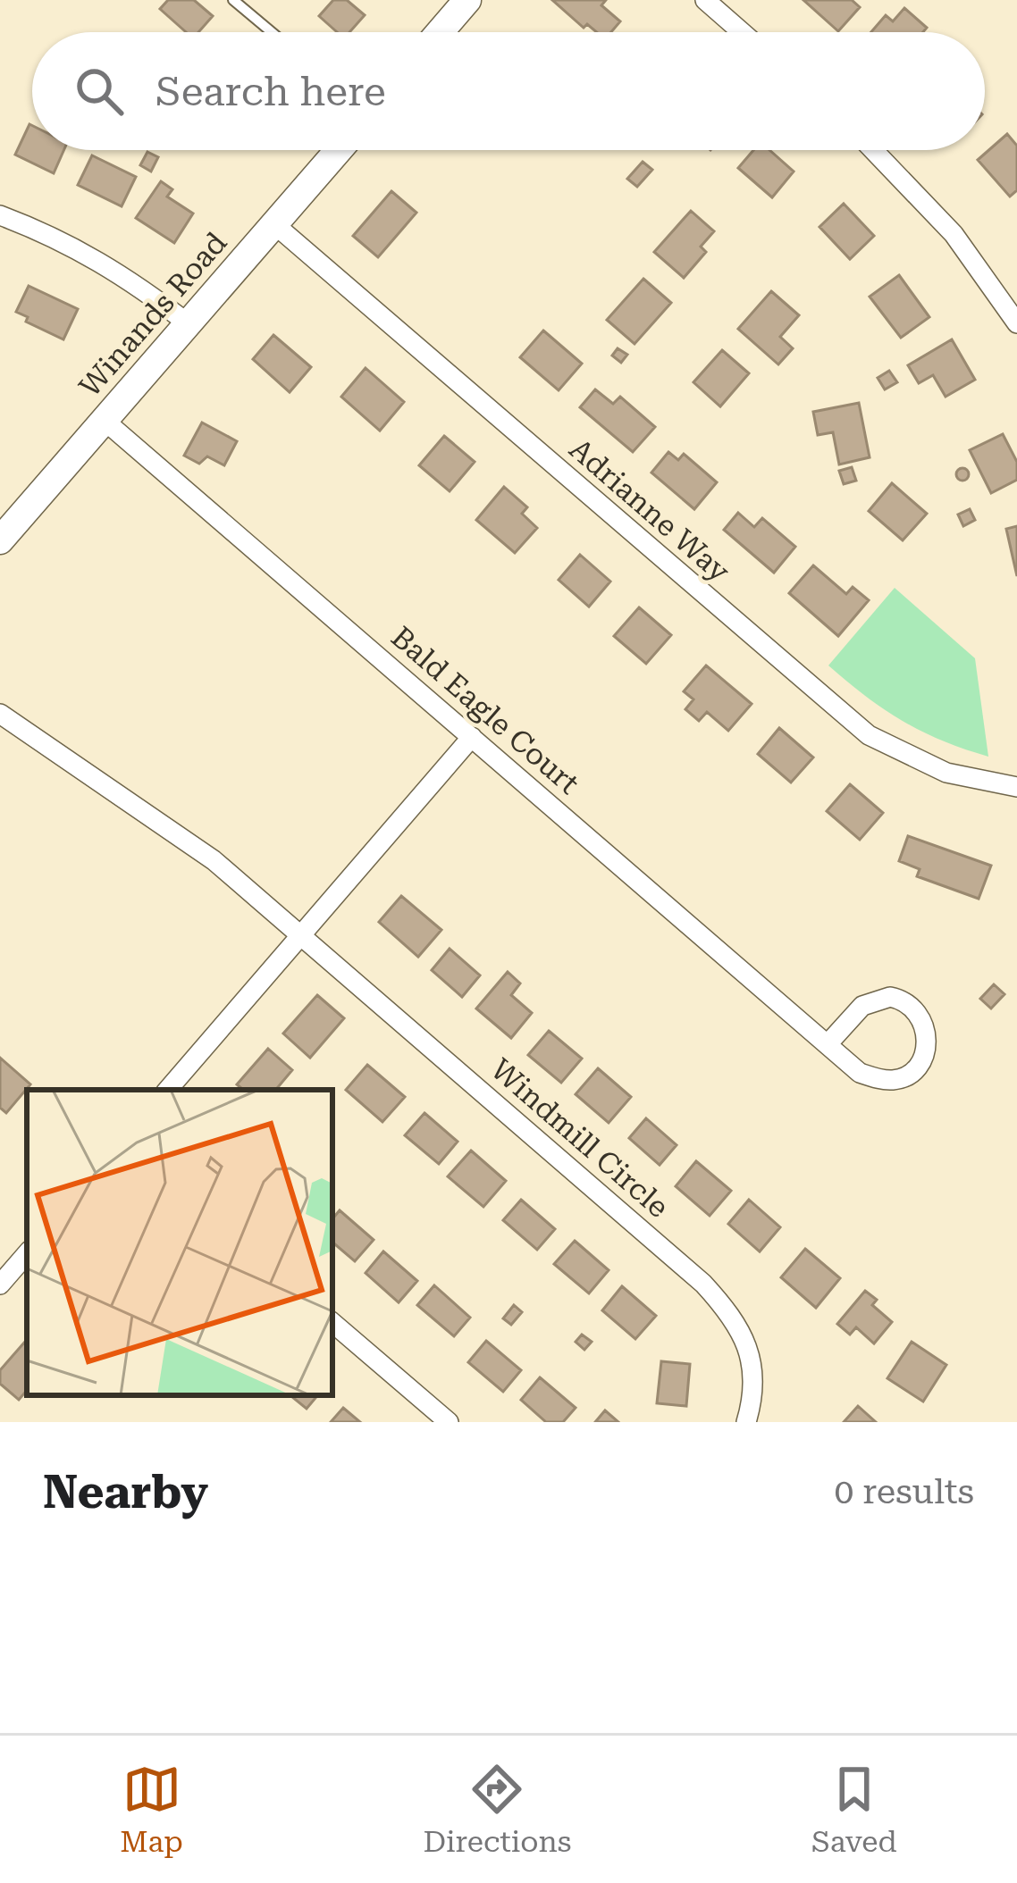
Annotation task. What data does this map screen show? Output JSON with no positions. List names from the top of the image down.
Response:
{
  "streets": {
    "street": [
      "Winands Road",
      "Adrianne Way",
      "Bald Eagle Court",
      "Windmill Circle"
    ]
  },
  "crossings": [
    ["Winands Road", "Adrianne Way"],
    ["Winands Road", "Bald Eagle Court"]
  ],
  "page": {
    "search": "Search here",
    "heading": ["Nearby", "0 results"],
    "nav": ["Map", "Directions", "Saved"]
  }
}
